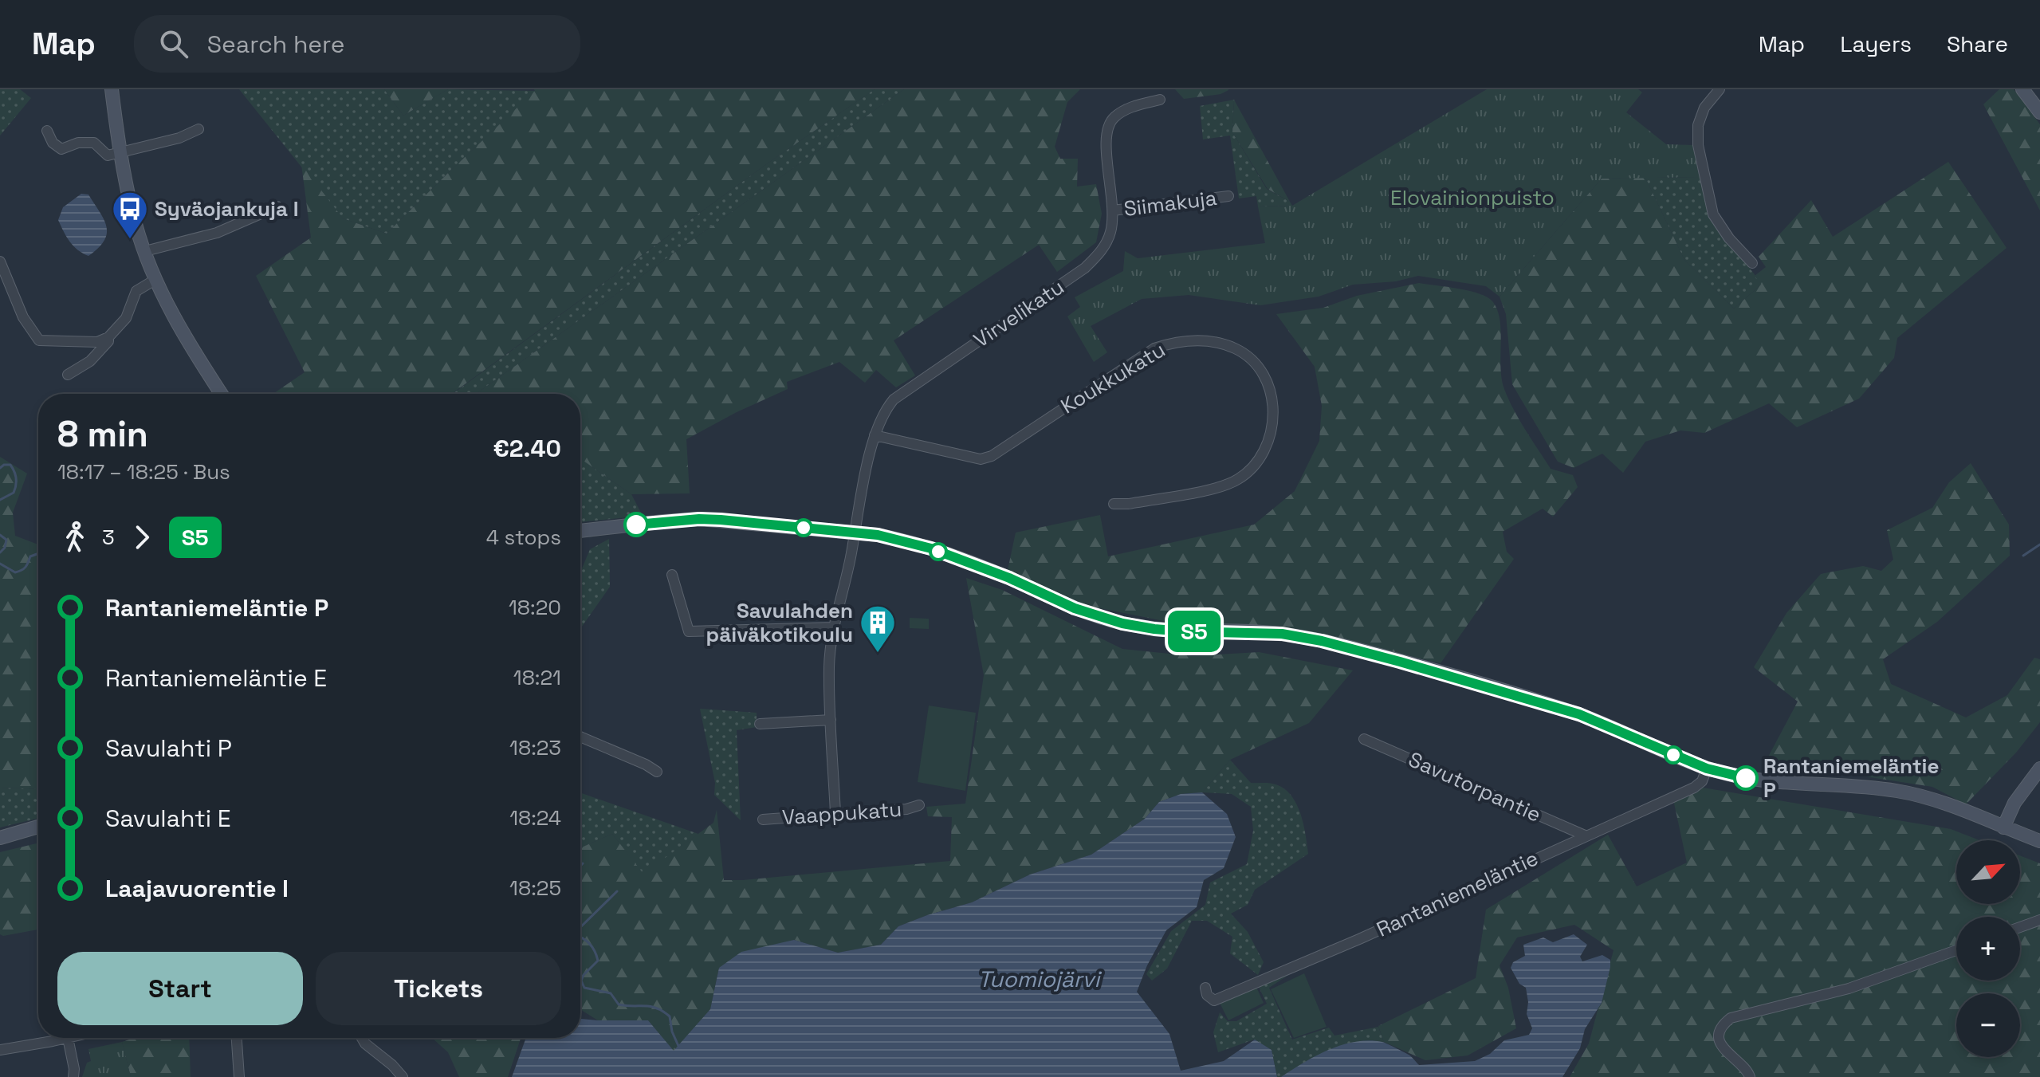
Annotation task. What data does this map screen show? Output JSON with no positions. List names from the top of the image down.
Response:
{
  "streets": {
    "street": [
      "Siimakuja",
      "Virvelikatu",
      "Koukkukatu",
      "Savutorpantie",
      "Vaappukatu",
      "Rantaniemeläntie"
    ]
  },
  "crossings": [
    ["Siimakuja", "Virvelikatu"],
    ["Virvelikatu", "Koukkukatu"],
    ["Virvelikatu", "Vaappukatu"],
    ["Savutorpantie", "Rantaniemeläntie"]
  ],
  "water": ["Tuomiojärvi"],
  "parks": ["Elovainionpuisto"],
  "places": {
    "bus stop": ["Syväojankuja I"],
    "building": ["Savulahden päiväkotikoulu"],
    "other": ["Rantaniemeläntie P"]
  },
  "lines": ["bus line S5"],
  "north": "top right",
  "page": {
    "header": "Map",
    "search": "Search here",
    "nav": ["Map", "Layers", "Share"],
    "on_map": "S5",
    "heading": ["8 min", "18:17 – 18:25 · Bus", "€2.40"],
    "legs": ["3", "S5", "4 stops"],
    "list": [
      {
        "name": "Rantaniemeläntie P",
        "value": "18:20"
      },
      {
        "name": "Rantaniemeläntie E",
        "value": "18:21"
      },
      {
        "name": "Savulahti P",
        "value": "18:23"
      },
      {
        "name": "Savulahti E",
        "value": "18:24"
      },
      {
        "name": "Laajavuorentie I",
        "value": "18:25"
      }
    ],
    "map_buttons": ["+", "−"],
    "buttons": ["Start", "Tickets"]
  }
}
